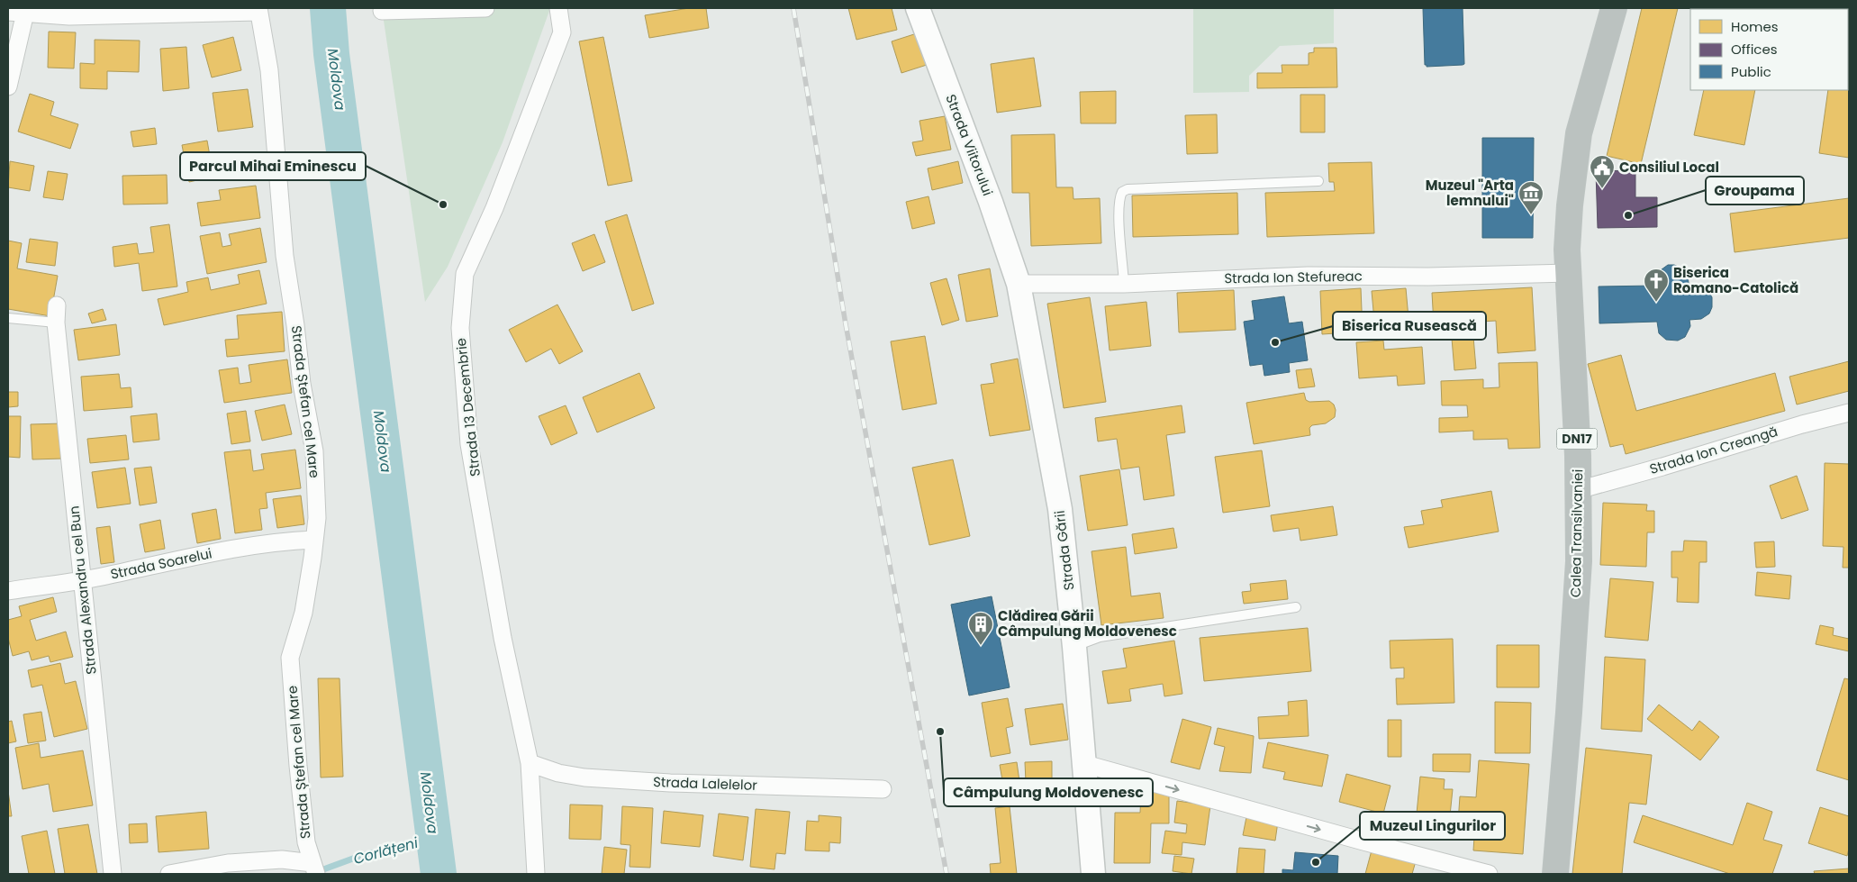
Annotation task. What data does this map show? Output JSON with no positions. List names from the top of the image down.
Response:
{
  "streets": {
    "highway": ["DN17", "Calea Transilvaniei"],
    "street": [
      "Strada Viitorului",
      "Strada Ion Stefureac",
      "Strada Ștefan cel Mare",
      "Strada 13 Decembrie",
      "Strada Ion Creangă",
      "Strada Gării",
      "Strada Soarelui",
      "Strada Alexandru cel Bun",
      "Strada Lalelelor"
    ]
  },
  "crossings": [
    ["Strada Viitorului", "Strada Ion Stefureac"],
    ["Strada Viitorului", "Strada Gării"],
    ["Strada Ion Stefureac", "Calea Transilvaniei"],
    ["Strada Ion Stefureac", "Strada Gării"],
    ["Strada Ștefan cel Mare", "Strada Soarelui"],
    ["Strada 13 Decembrie", "Strada Lalelelor"],
    ["Strada Ion Creangă", "Calea Transilvaniei"],
    ["Strada Soarelui", "Strada Alexandru cel Bun"]
  ],
  "water": ["Moldova", "Corlățeni"],
  "places": {
    "public building": ["Consiliul Local"],
    "other": [
      "Parcul Mihai Eminescu",
      "Groupama",
      "Biserica Rusească",
      "Câmpulung Moldovenesc",
      "Muzeul Lingurilor"
    ],
    "museum": ["Muzeul \"Arta lemnului\""],
    "church": ["Biserica Romano-Catolică"],
    "building": ["Clădirea Gării Câmpulung Moldovenesc"]
  },
  "legend": ["Homes", "Offices", "Public"]
}
